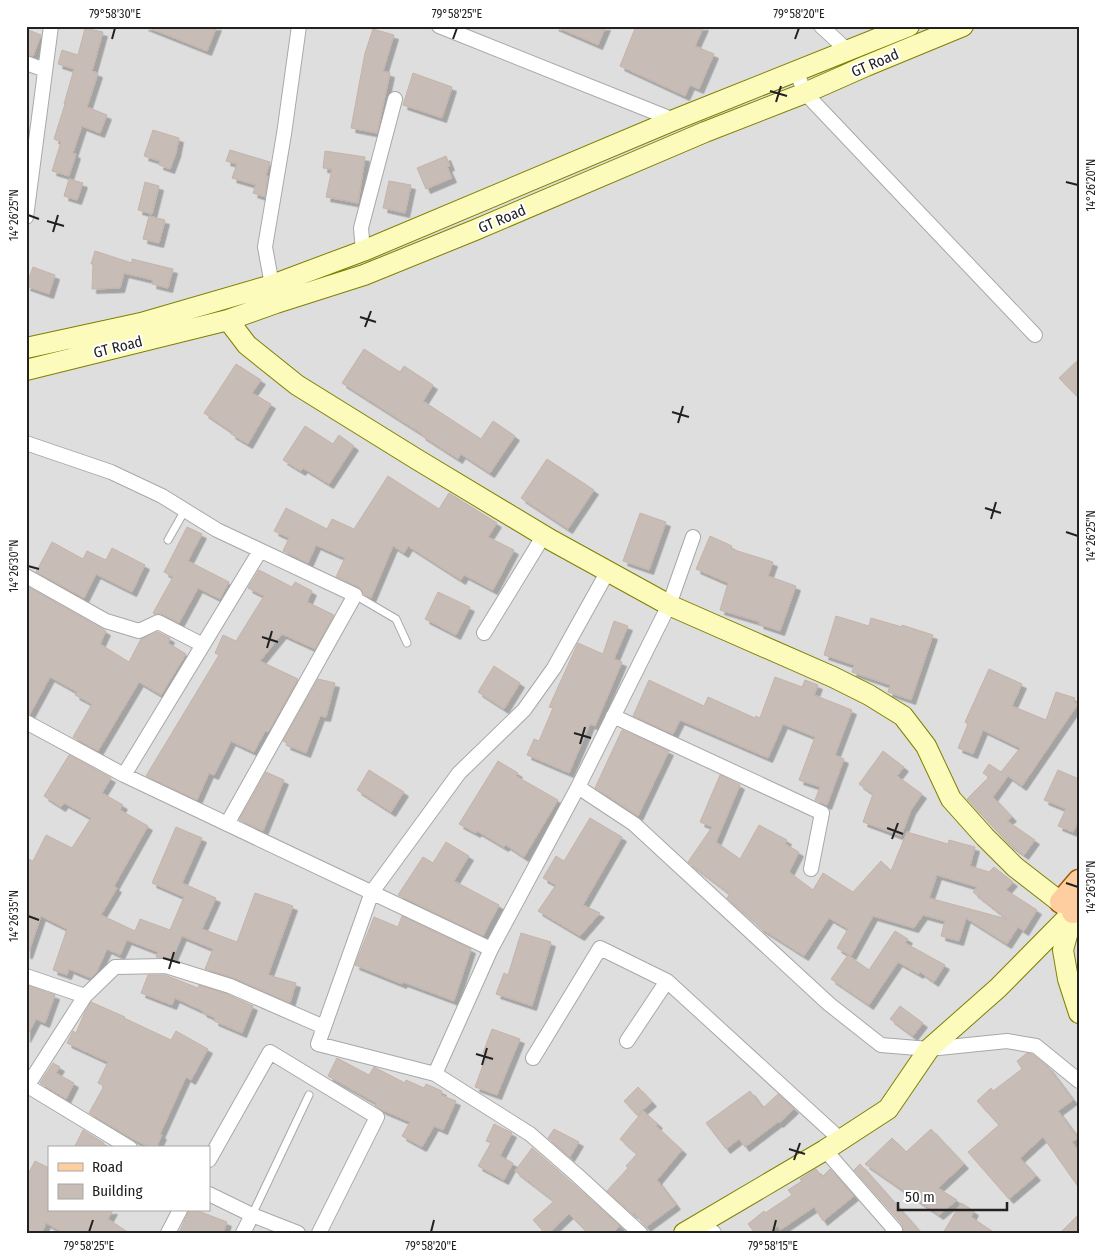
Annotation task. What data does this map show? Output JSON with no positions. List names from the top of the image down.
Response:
{
  "streets": {
    "main road": ["GT Road"]
  },
  "legend": ["Road", "Building"],
  "scale_bar": "50 m",
  "coordinates": [
    "79°58'30\"E",
    "79°58'25\"E",
    "79°58'20\"E",
    "14°26'20\"N",
    "14°26'25\"N",
    "14°26'30\"N",
    "14°26'35\"N",
    "79°58'15\"E"
  ]
}
